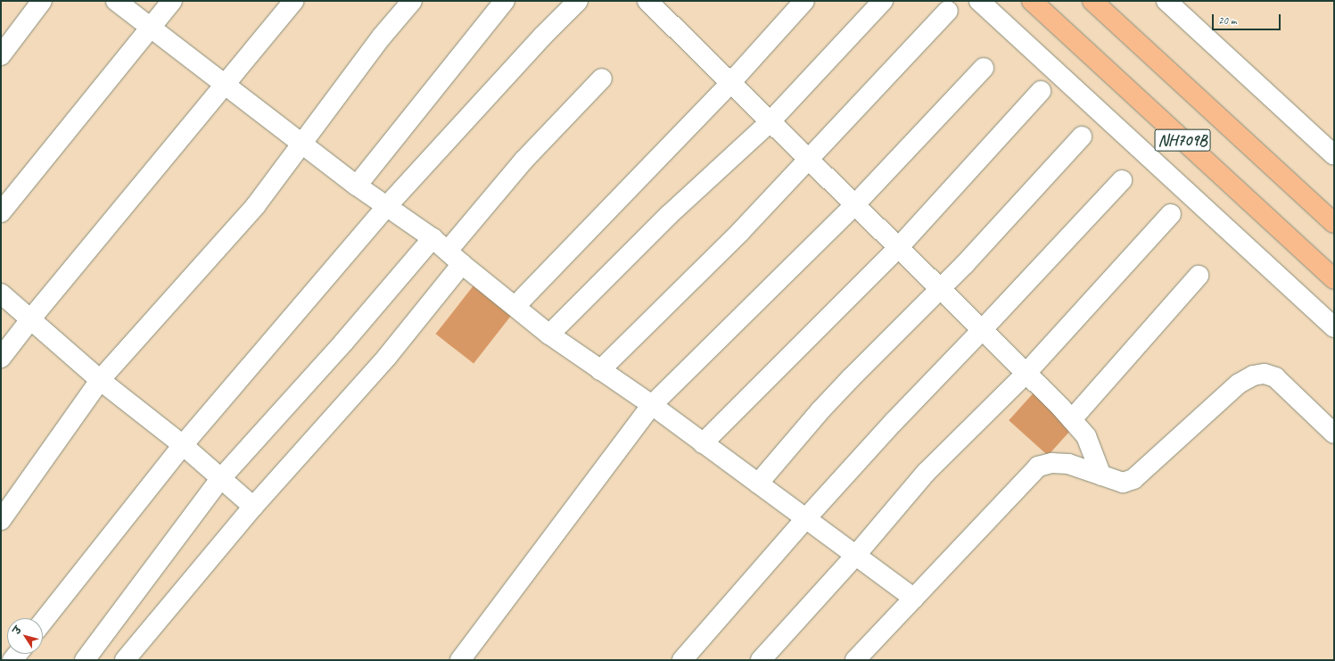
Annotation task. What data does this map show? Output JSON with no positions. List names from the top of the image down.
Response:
{
  "streets": {
    "highway": ["NH709B"]
  },
  "scale_bar": "20 m",
  "north": "top left"
}
